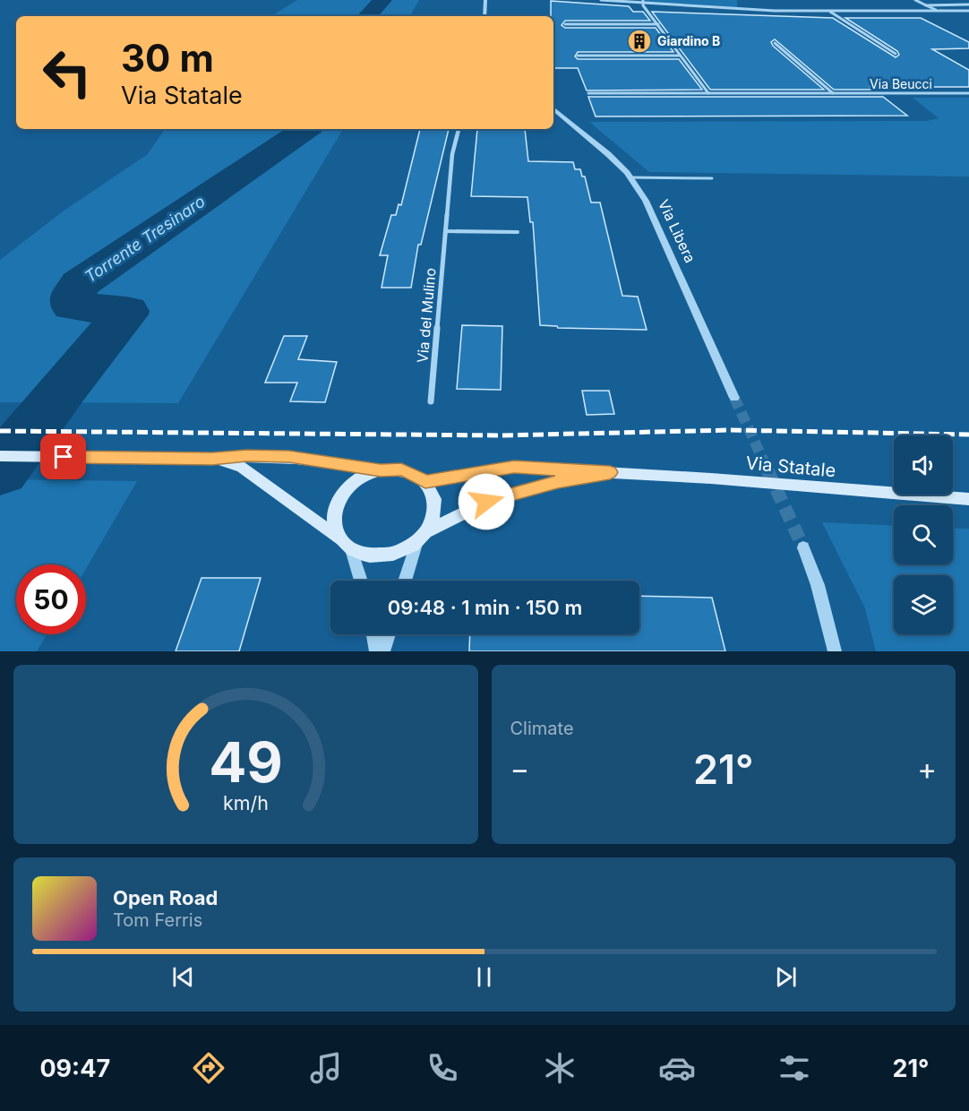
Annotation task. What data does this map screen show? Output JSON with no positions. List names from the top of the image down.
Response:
{
  "streets": {
    "main road": ["Via Statale"],
    "street": ["Via Beucci", "Via Libera", "Via del Mulino"]
  },
  "water": ["Torrente Tresinaro"],
  "places": {
    "building": ["Giardino B"]
  },
  "page": {
    "turn": ["30 m", "Via Statale"],
    "limit": "50",
    "trip": "09:48 · 1 min · 150 m",
    "tile": "Climate",
    "heat": ["−", "21°", "+"],
    "song": ["Open Road", "Tom Ferris"],
    "tabs": ["09:47", "21°"],
    "gauge": ["49", "km/h"]
  }
}
